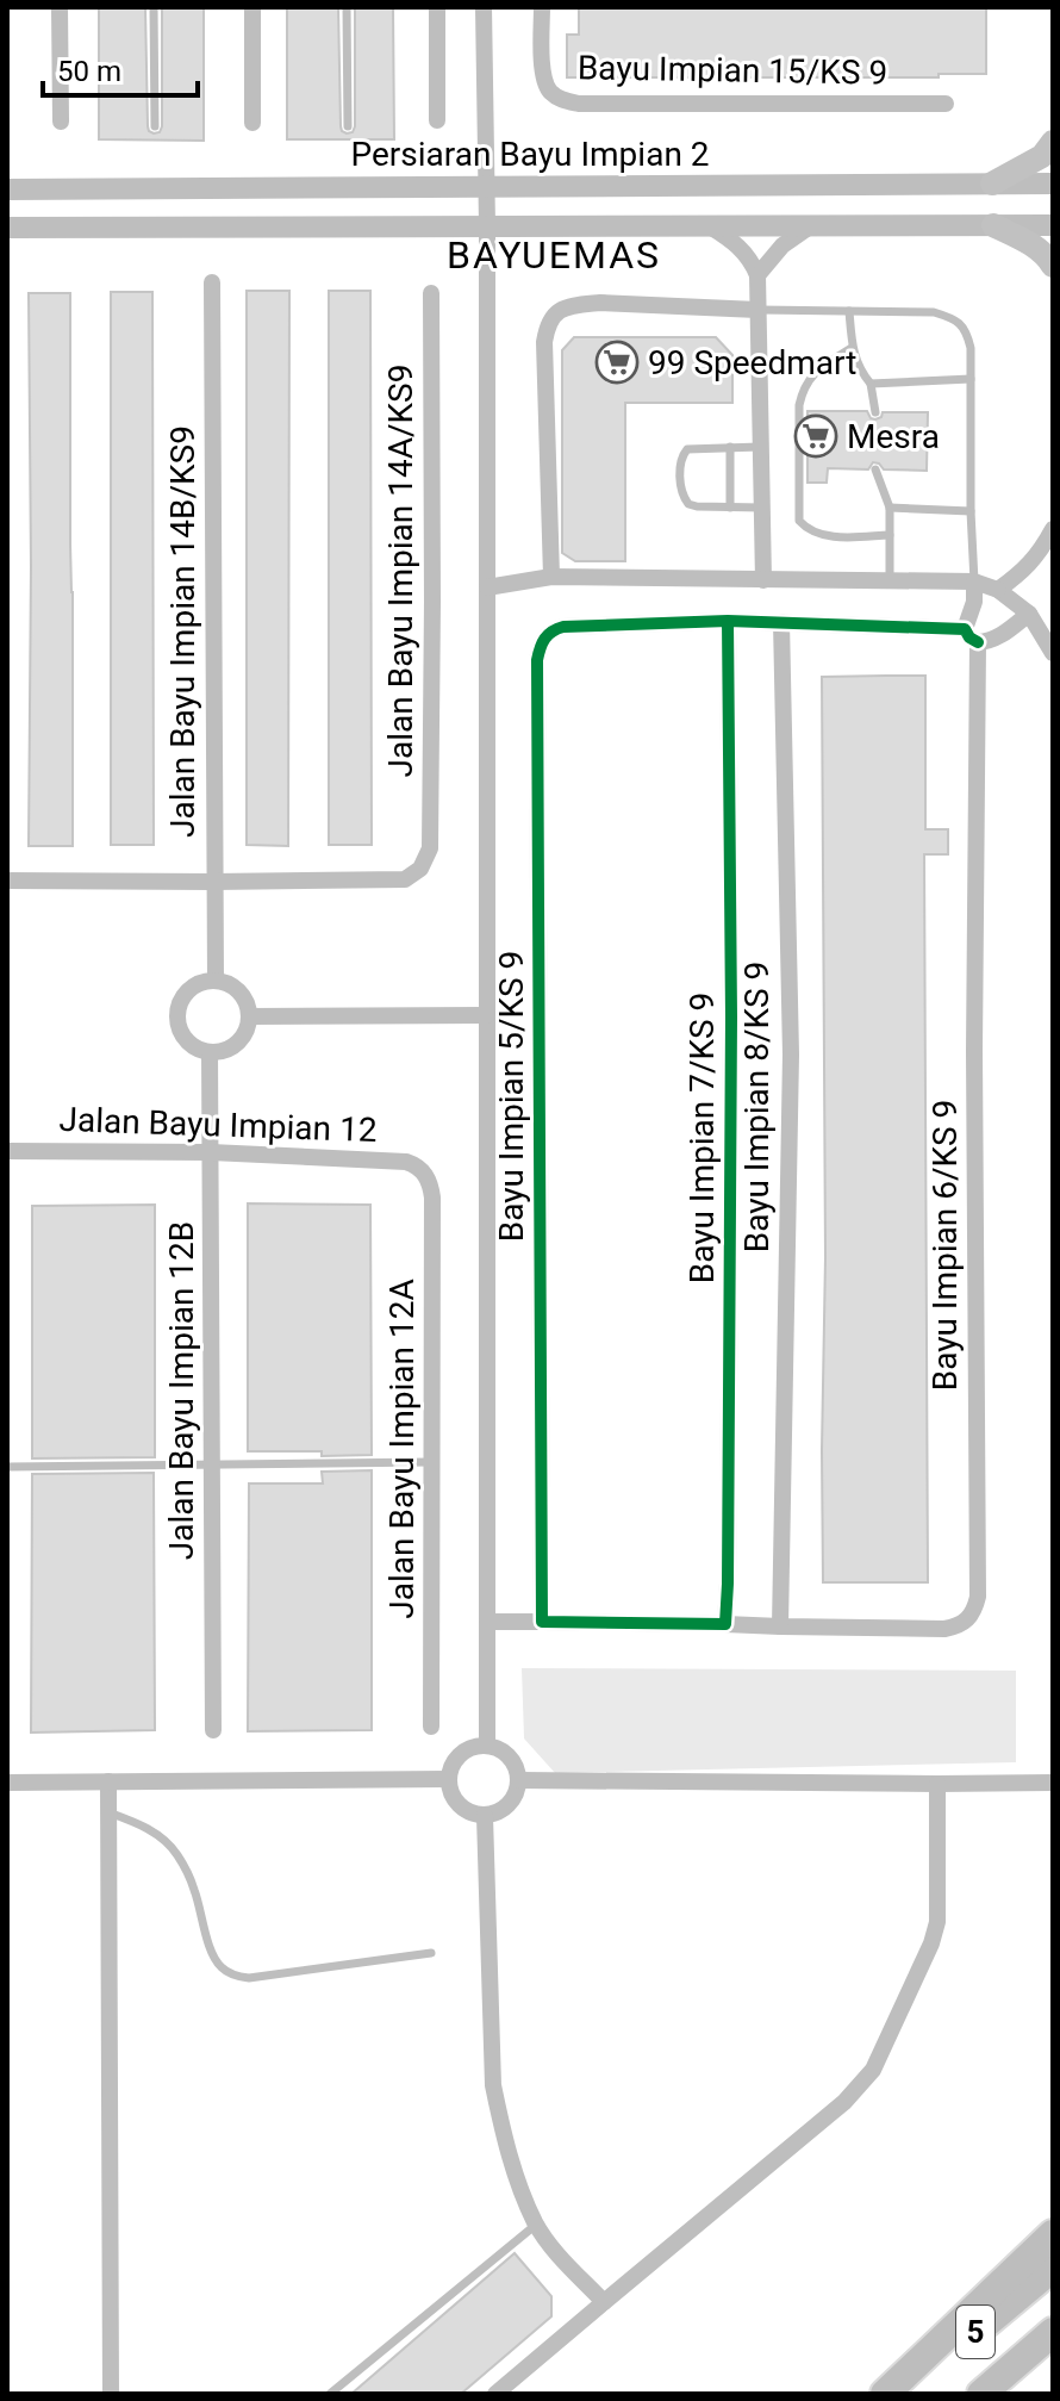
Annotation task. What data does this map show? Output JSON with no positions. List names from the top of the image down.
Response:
{
  "streets": {
    "highway": ["5"],
    "street": [
      "Bayu Impian 15/KS 9",
      "Persiaran Bayu Impian 2",
      "Jalan Bayu Impian 14A/KS9",
      "Jalan Bayu Impian 14B/KS9",
      "Bayu Impian 5/KS 9",
      "Bayu Impian 8/KS 9",
      "Jalan Bayu Impian 12",
      "Bayu Impian 7/KS 9",
      "Bayu Impian 6/KS 9",
      "Jalan Bayu Impian 12B",
      "Jalan Bayu Impian 12A"
    ]
  },
  "crossings": [
    ["Jalan Bayu Impian 14A/KS9", "Jalan Bayu Impian 14B/KS9"],
    ["Jalan Bayu Impian 14B/KS9", "Jalan Bayu Impian 12B"],
    ["Bayu Impian 5/KS 9", "Bayu Impian 7/KS 9"],
    ["Bayu Impian 8/KS 9", "Bayu Impian 6/KS 9"],
    ["Jalan Bayu Impian 12", "Jalan Bayu Impian 12B"],
    ["Jalan Bayu Impian 12", "Jalan Bayu Impian 12A"]
  ],
  "districts": ["BAYUEMAS"],
  "places": {
    "supermarket": ["99 Speedmart", "Mesra"]
  },
  "scale_bar": "50 m"
}
